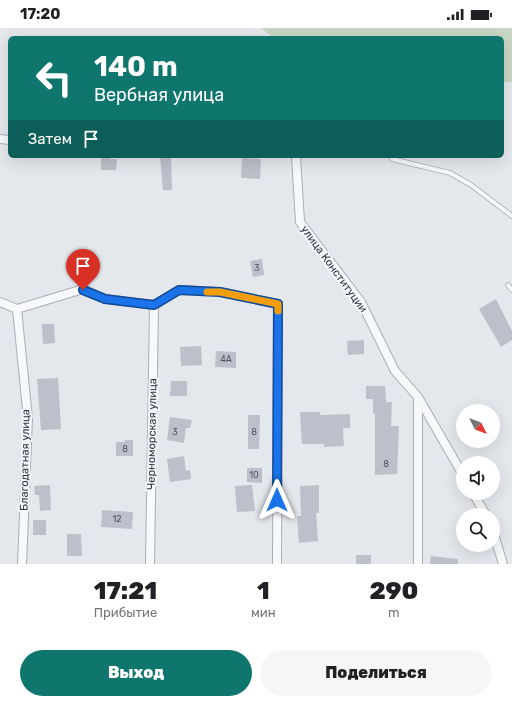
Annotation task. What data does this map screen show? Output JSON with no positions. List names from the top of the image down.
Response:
{
  "streets": {
    "street": ["улица Конституции", "Черноморская улица", "Благодатная улица"]
  },
  "house_numbers": [
    "3",
    "4А",
    "3",
    "8",
    "8",
    "8",
    "10",
    "12"
  ],
  "north": "bottom right",
  "page": {
    "status": "17:20",
    "turn": ["140 m", "Вербная улица"],
    "then": "Затем",
    "eta": [
      "17:21",
      "Прибытие",
      "1",
      "мин",
      "290",
      "m"
    ],
    "buttons": ["Выход", "Поделиться"]
  }
}
